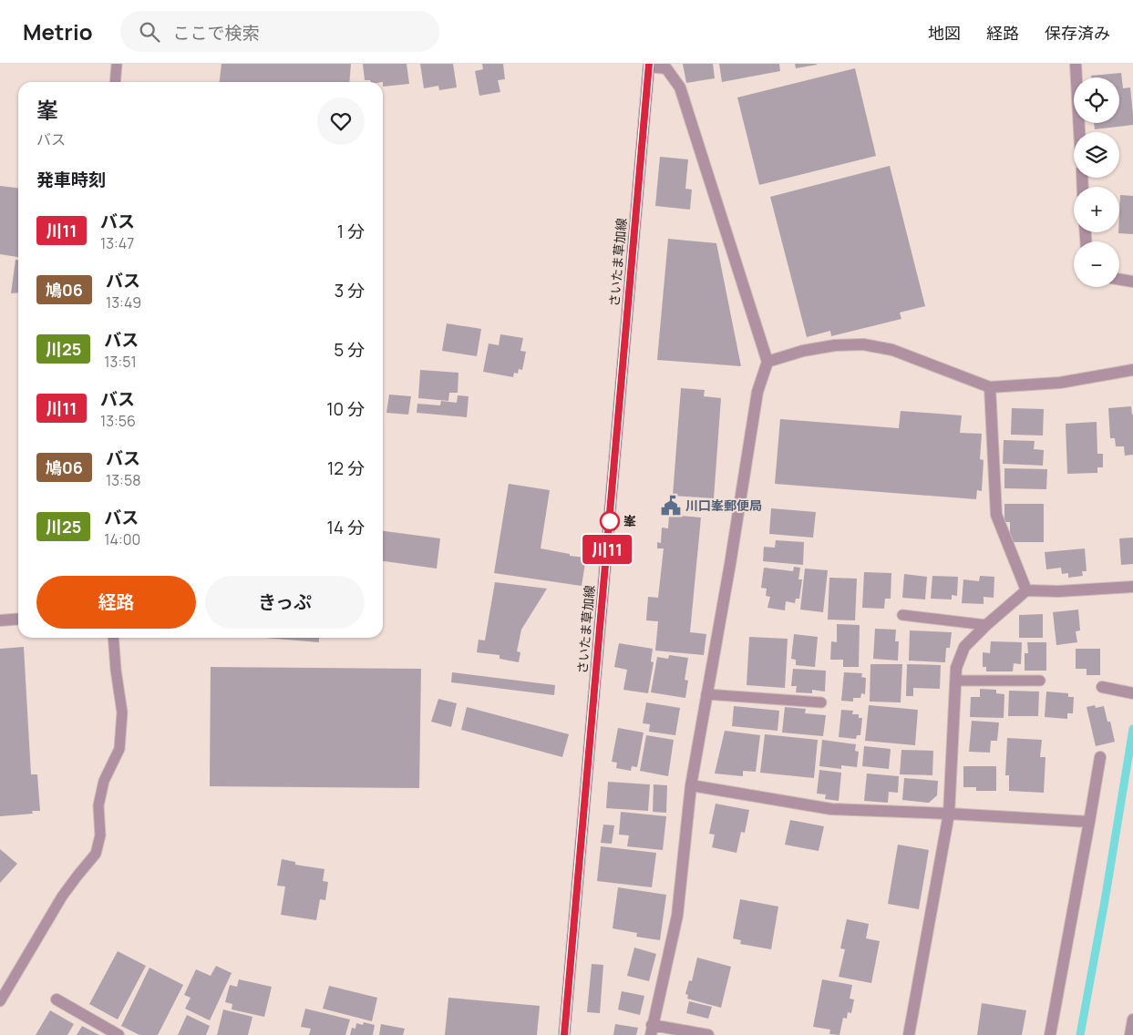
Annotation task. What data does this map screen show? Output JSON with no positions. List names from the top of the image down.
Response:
{
  "streets": {
    "main road": ["さいたま草加線"]
  },
  "places": {
    "public building": ["川口峯郵便局"],
    "other": ["峯"]
  },
  "lines": ["bus line 川11"],
  "page": {
    "header": "Metrio",
    "search": "ここで検索",
    "nav": ["地図", "経路", "保存済み"],
    "on_map": "川11",
    "map_buttons": ["+", "−"],
    "heading": [
      ["峯", "バス"],
      "発車時刻"
    ],
    "list": [
      {
        "mark": "川11",
        "name": "バス",
        "note": "13:47",
        "value": "1 分"
      },
      {
        "mark": "鳩06",
        "name": "バス",
        "note": "13:49",
        "value": "3 分"
      },
      {
        "mark": "川25",
        "name": "バス",
        "note": "13:51",
        "value": "5 分"
      },
      {
        "mark": "川11",
        "name": "バス",
        "note": "13:56",
        "value": "10 分"
      },
      {
        "mark": "鳩06",
        "name": "バス",
        "note": "13:58",
        "value": "12 分"
      },
      {
        "mark": "川25",
        "name": "バス",
        "note": "14:00",
        "value": "14 分"
      }
    ],
    "buttons": ["経路", "きっぷ"]
  }
}
